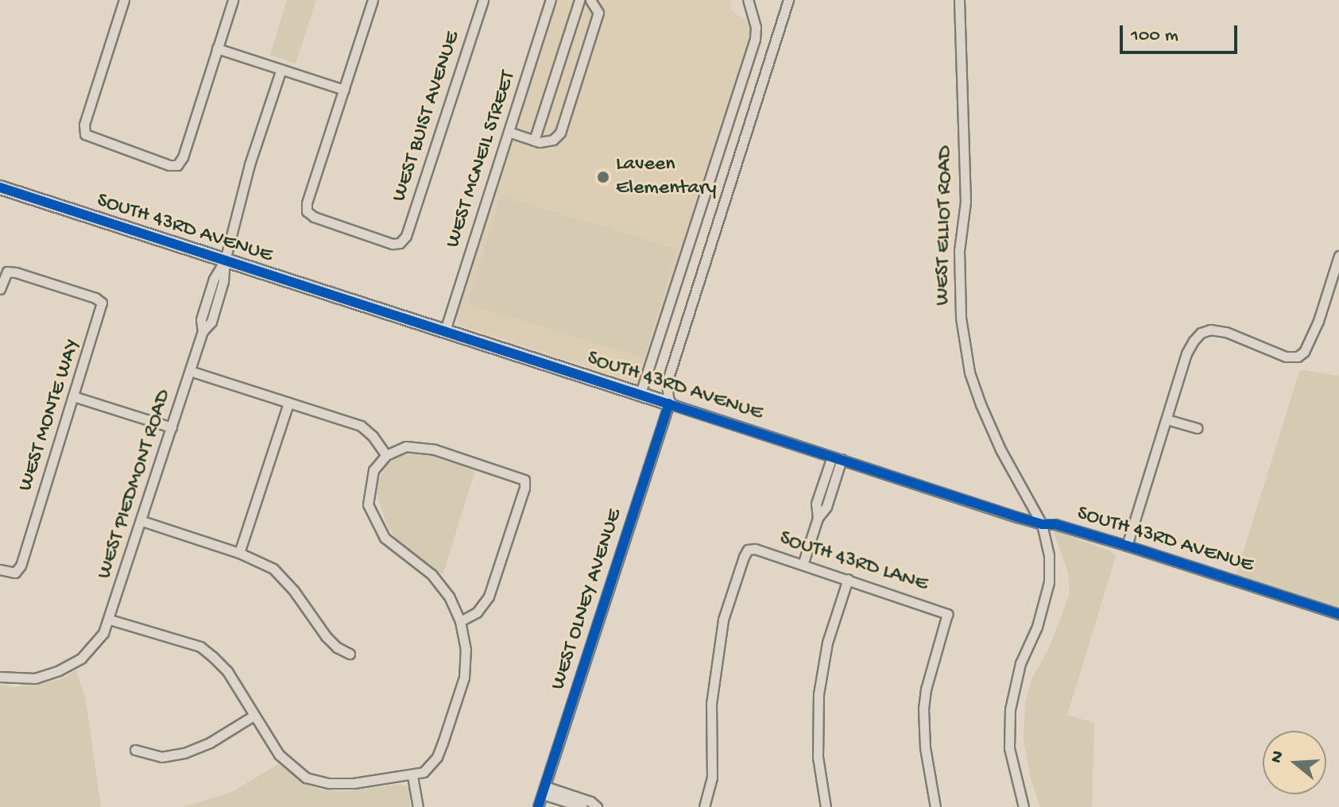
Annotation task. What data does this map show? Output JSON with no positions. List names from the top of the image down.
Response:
{
  "streets": {
    "street": [
      "WEST BUIST AVENUE",
      "WEST MCNEIL STREET",
      "WEST ELLIOT ROAD",
      "SOUTH 43RD AVENUE",
      "WEST MONTE WAY",
      "WEST PIEDMONT ROAD",
      "SOUTH 43RD LANE",
      "WEST OLNEY AVENUE"
    ]
  },
  "crossings": [
    ["WEST MCNEIL STREET", "SOUTH 43RD AVENUE"],
    ["WEST ELLIOT ROAD", "SOUTH 43RD AVENUE"],
    ["SOUTH 43RD AVENUE", "WEST PIEDMONT ROAD"],
    ["SOUTH 43RD AVENUE", "WEST OLNEY AVENUE"]
  ],
  "places": ["Laveen Elementary"],
  "scale_bar": "100 m",
  "north": "left"
}
